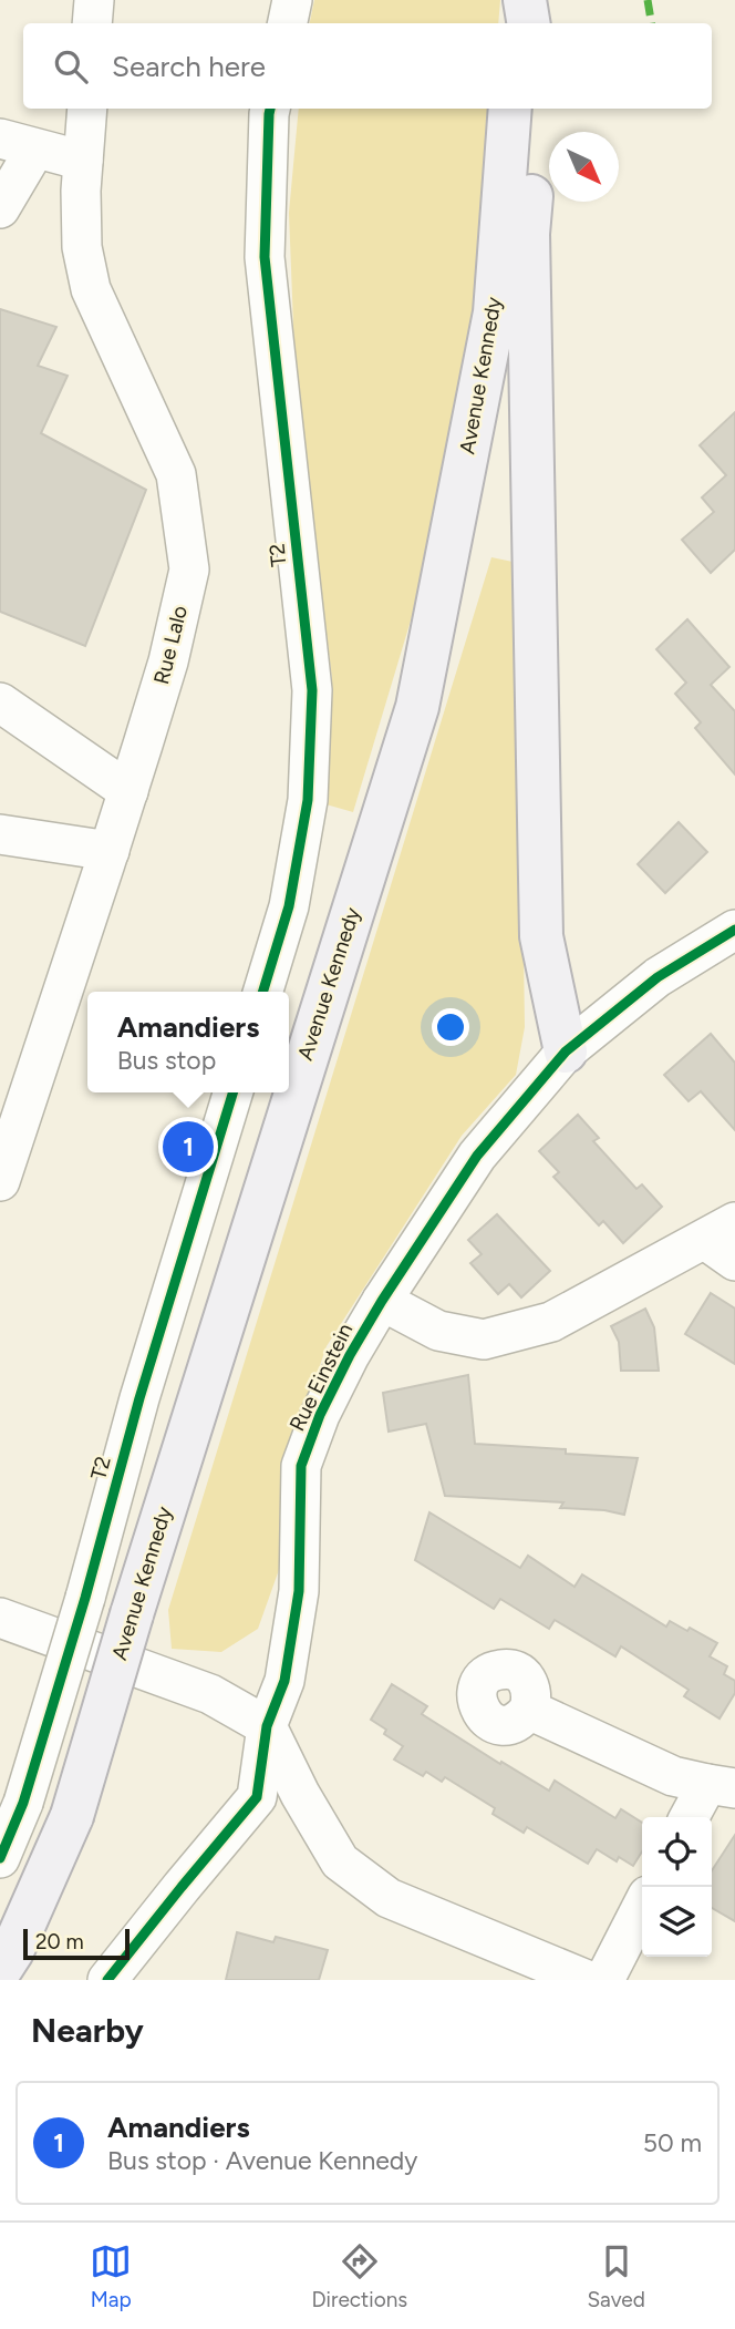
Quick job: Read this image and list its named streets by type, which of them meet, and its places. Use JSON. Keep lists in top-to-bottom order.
{
  "streets": {
    "main road": ["Avenue Kennedy"],
    "street": ["T2", "Rue Lalo", "Rue Einstein"]
  },
  "scale_bar": "20 m",
  "north": "bottom right",
  "page": {
    "search": "Search here",
    "popup": ["Amandiers", "Bus stop"],
    "pins": "1",
    "scale": "20 m",
    "heading": "Nearby",
    "list": [
      {
        "mark": "1",
        "name": "Amandiers",
        "note": "Bus stop · Avenue Kennedy",
        "value": "50 m"
      }
    ],
    "nav": ["Map", "Directions", "Saved"]
  }
}
